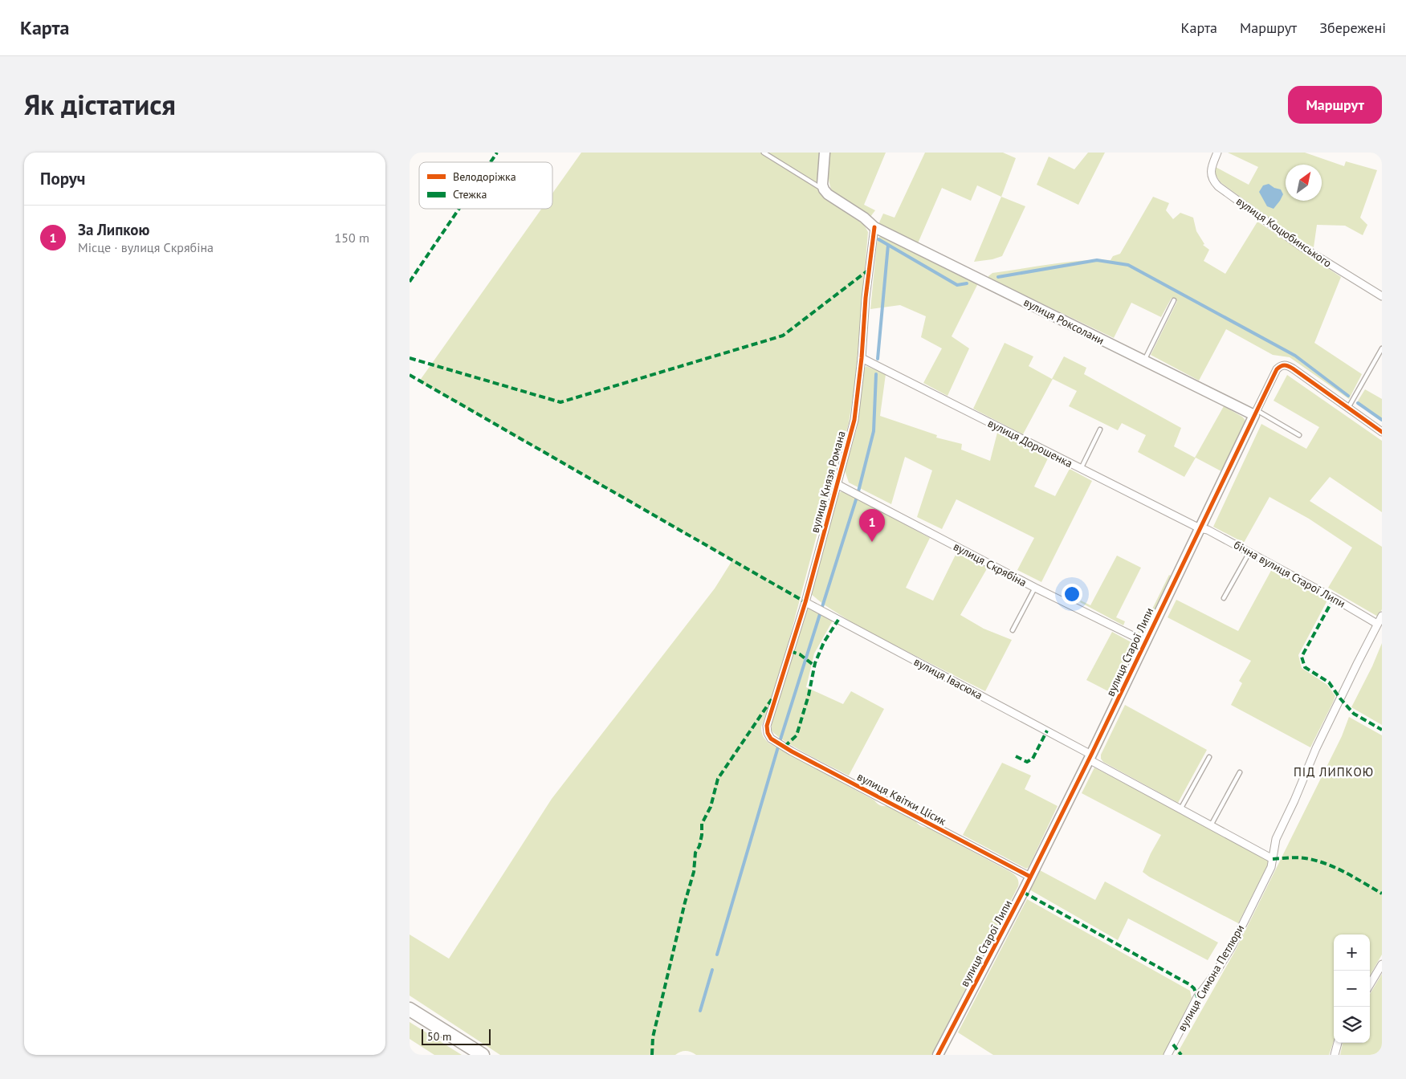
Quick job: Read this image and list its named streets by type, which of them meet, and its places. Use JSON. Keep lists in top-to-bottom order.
{
  "streets": {
    "street": [
      "вулиця Коцюбинського",
      "вулиця Роксолани",
      "вулиця Дорошенка",
      "вулиця Князя Романа",
      "вулиця Скрябіна",
      "бічна вулиця Старої Липи",
      "вулиця Старої Липи",
      "вулиця Івасюка",
      "вулиця Квітки Цісик",
      "вулиця Симона Петлюри"
    ]
  },
  "crossings": [
    ["вулиця Роксолани", "вулиця Князя Романа"],
    ["вулиця Роксолани", "вулиця Старої Липи"],
    ["вулиця Дорошенка", "вулиця Князя Романа"],
    ["вулиця Дорошенка", "бічна вулиця Старої Липи"],
    ["вулиця Дорошенка", "вулиця Старої Липи"],
    ["вулиця Князя Романа", "вулиця Скрябіна"],
    ["вулиця Князя Романа", "вулиця Івасюка"],
    ["вулиця Князя Романа", "вулиця Квітки Цісик"],
    ["вулиця Скрябіна", "вулиця Старої Липи"],
    ["бічна вулиця Старої Липи", "вулиця Старої Липи"],
    ["бічна вулиця Старої Липи", "вулиця Симона Петлюри"],
    ["вулиця Старої Липи", "вулиця Івасюка"],
    ["вулиця Старої Липи", "вулиця Квітки Цісик"],
    ["вулиця Івасюка", "вулиця Симона Петлюри"]
  ],
  "districts": ["ПІД ЛИПКОЮ"],
  "legend": ["Велодоріжка", "Стежка"],
  "scale_bar": "50 m",
  "north": "top right",
  "page": {
    "header": "Карта",
    "nav": ["Карта", "Маршрут", "Збережені"],
    "title": "Як дістатися",
    "buttons": "Маршрут",
    "heading": "Поруч",
    "list": [
      {
        "mark": "1",
        "name": "За Липкою",
        "note": "Місце · вулиця Скрябіна",
        "value": "150 m"
      }
    ],
    "pins": "1",
    "map_buttons": ["+", "−"],
    "scale": "50 m"
  }
}
